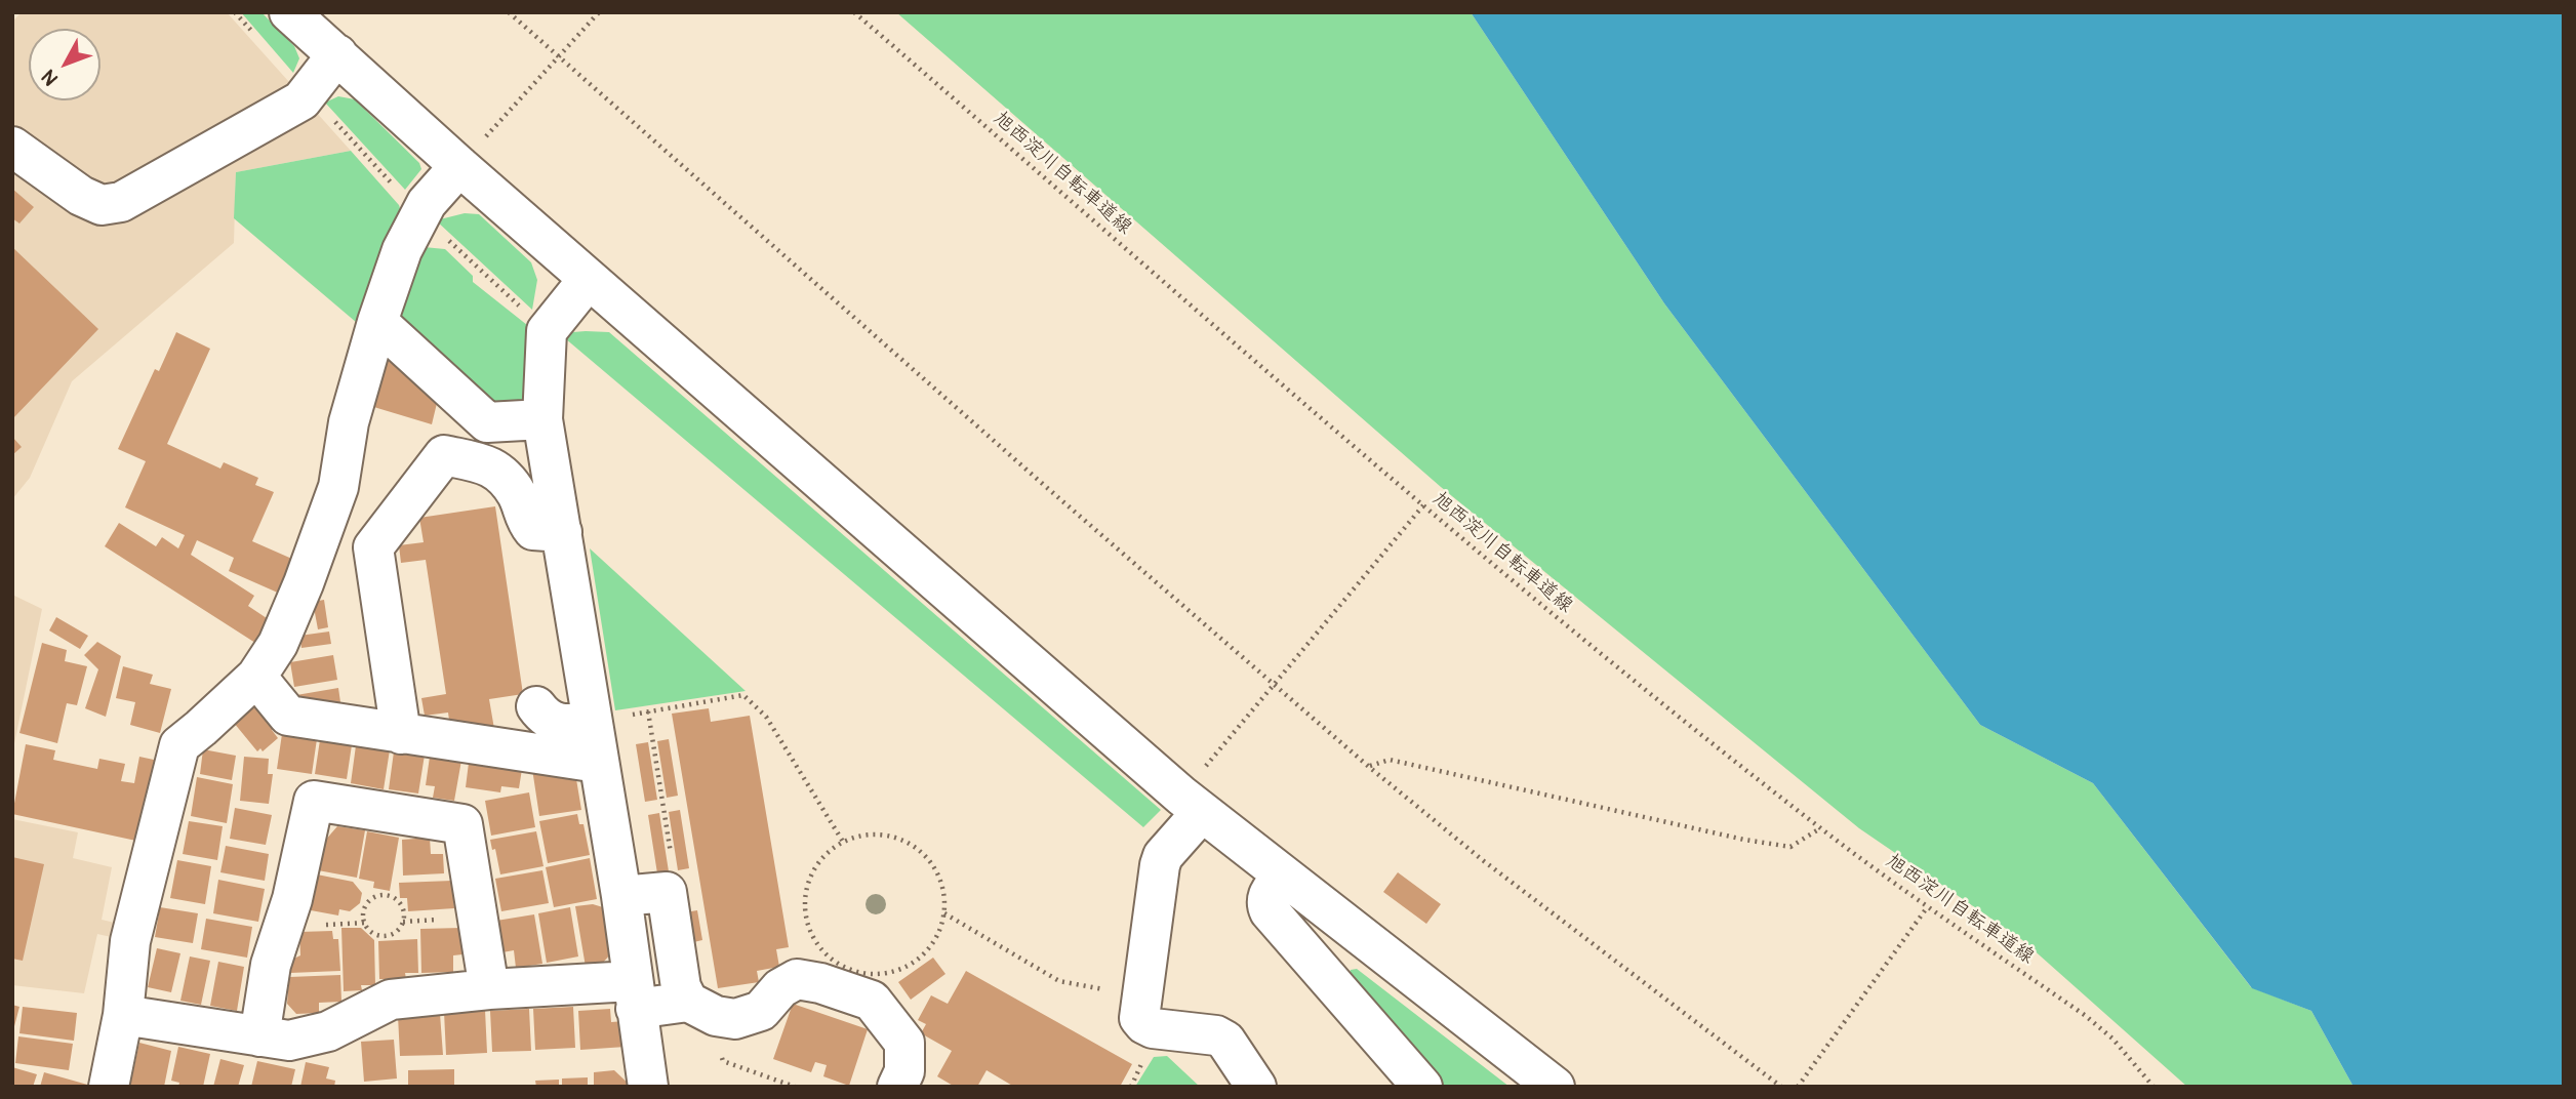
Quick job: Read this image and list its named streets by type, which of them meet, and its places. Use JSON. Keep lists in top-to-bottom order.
{
  "streets": {
    "path": ["旭西淀川自転車道線"]
  },
  "north": "bottom left"
}
